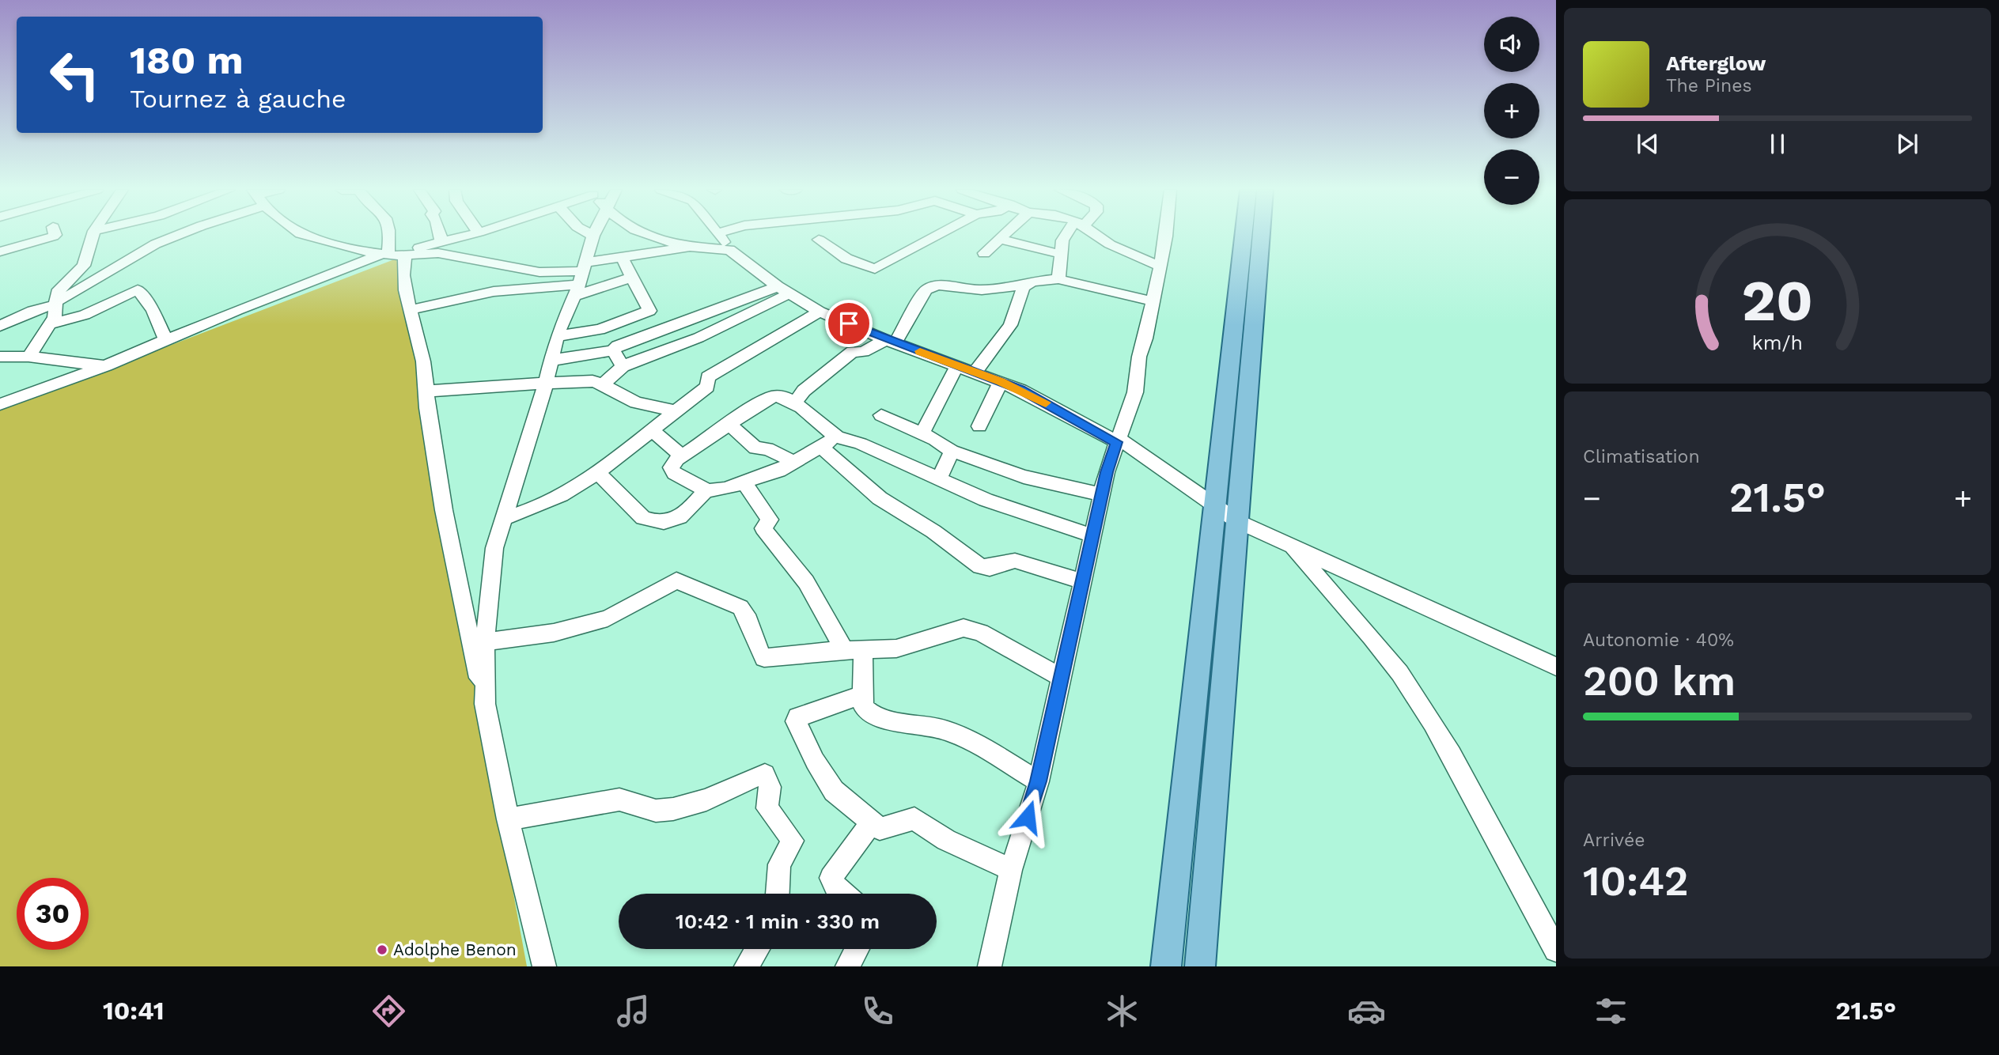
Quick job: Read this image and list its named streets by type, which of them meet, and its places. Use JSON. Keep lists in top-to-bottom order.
{
  "places": ["Adolphe Benon"],
  "page": {
    "map_buttons": ["+", "−"],
    "turn": ["180 m", "Tournez à gauche"],
    "song": ["Afterglow", "The Pines"],
    "tile": [
      "Climatisation",
      ["Autonomie · 40%", "200 km"],
      ["Arrivée", "10:42"]
    ],
    "heat": ["−", "21.5°", "+"],
    "limit": "30",
    "trip": "10:42 · 1 min · 330 m",
    "tabs": ["10:41", "21.5°"],
    "gauge": ["20", "km/h"]
  }
}
